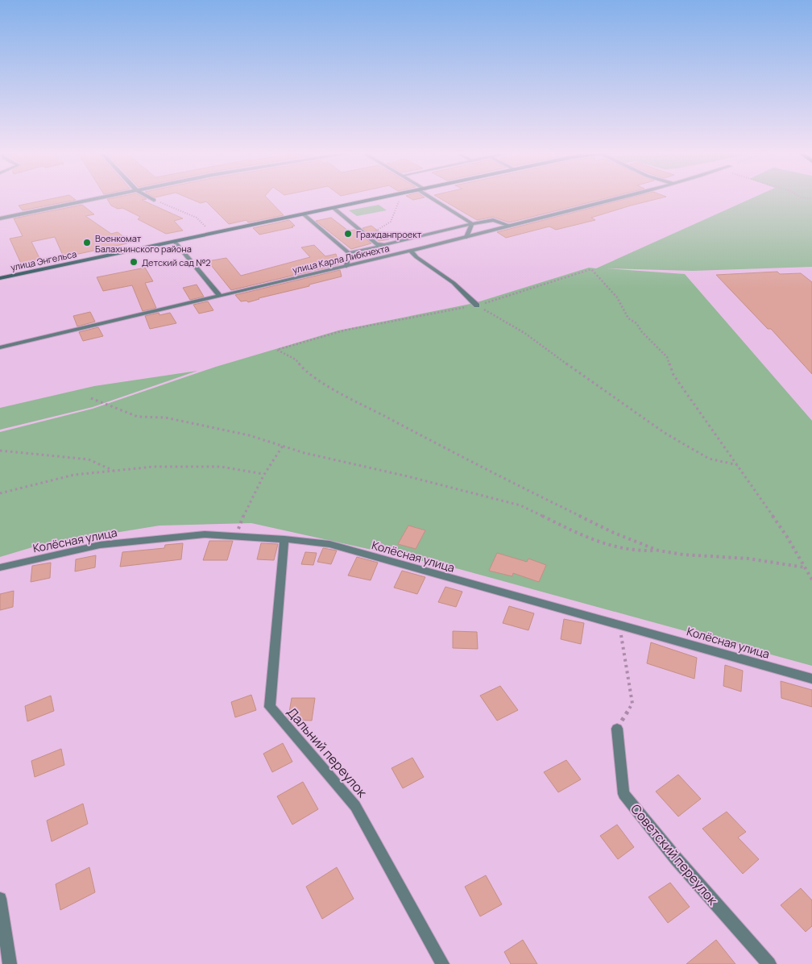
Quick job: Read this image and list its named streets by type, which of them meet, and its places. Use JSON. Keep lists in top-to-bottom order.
{
  "streets": {
    "main road": ["улица Энгельса"],
    "street": [
      "улица Карла Либкнехта",
      "Колёсная улица",
      "Дальний переулок",
      "Советский переулок"
    ]
  },
  "crossings": [
    ["Колёсная улица", "Дальний переулок"]
  ],
  "places": ["Гражданпроект", "Военкомат Балахнинского района", "Детский сад №2"]
}
